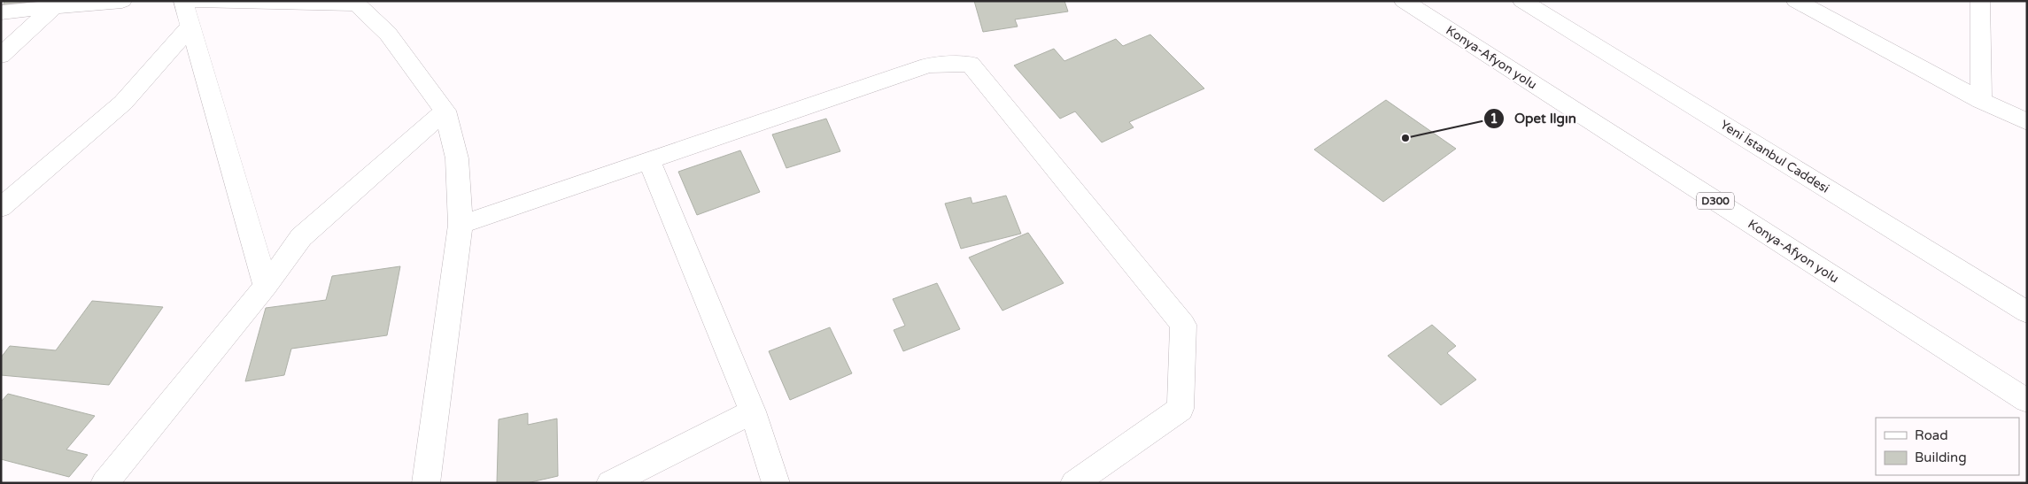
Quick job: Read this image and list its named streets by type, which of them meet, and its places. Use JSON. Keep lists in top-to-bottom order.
{
  "streets": {
    "main road": ["Konya-Afyon yolu", "Yeni İstanbul Caddesi", "D300"]
  },
  "places": ["Opet Ilgın"],
  "legend": ["Road", "Building"]
}
